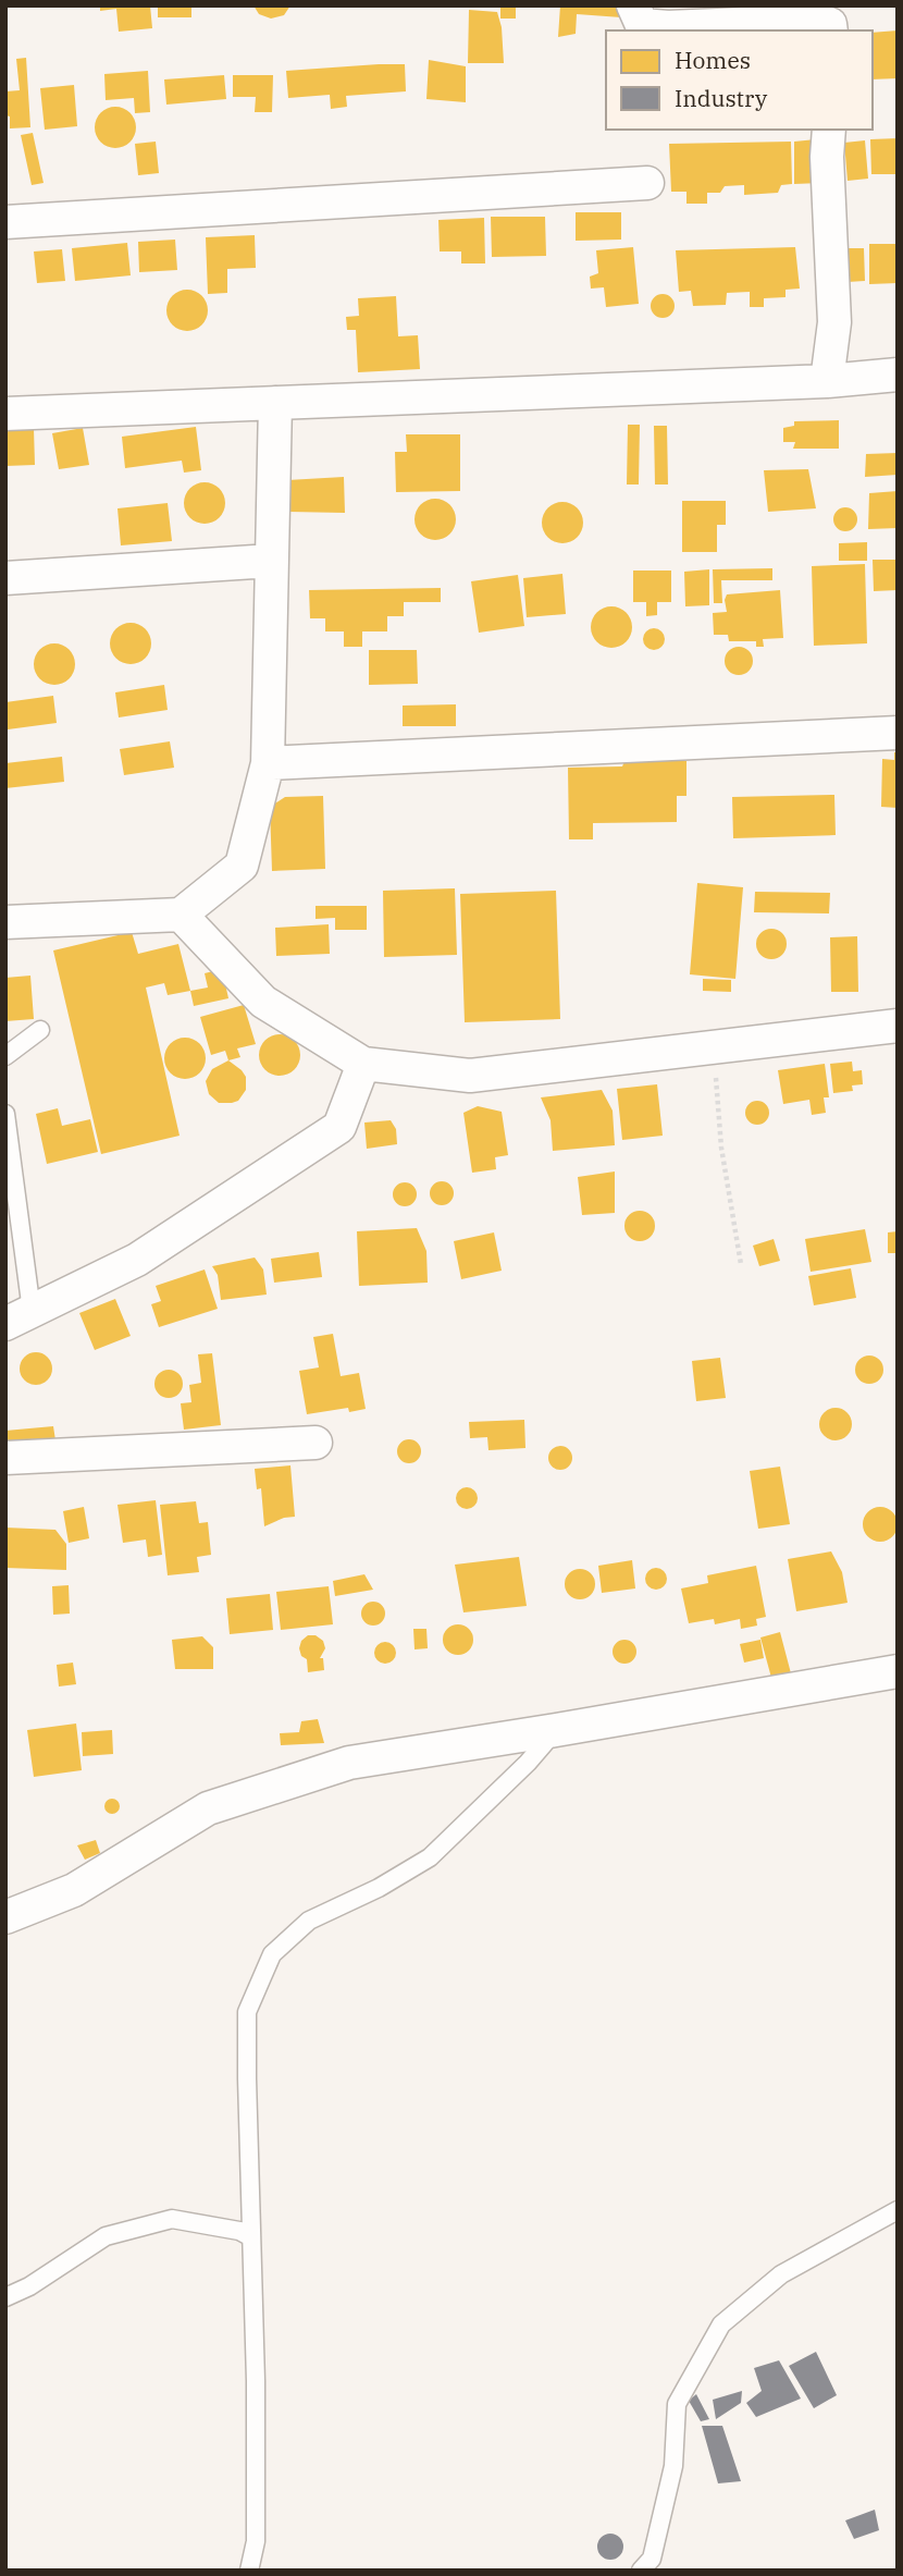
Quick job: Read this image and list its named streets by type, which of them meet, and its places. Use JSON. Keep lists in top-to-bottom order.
{
  "legend": ["Homes", "Industry"]
}
